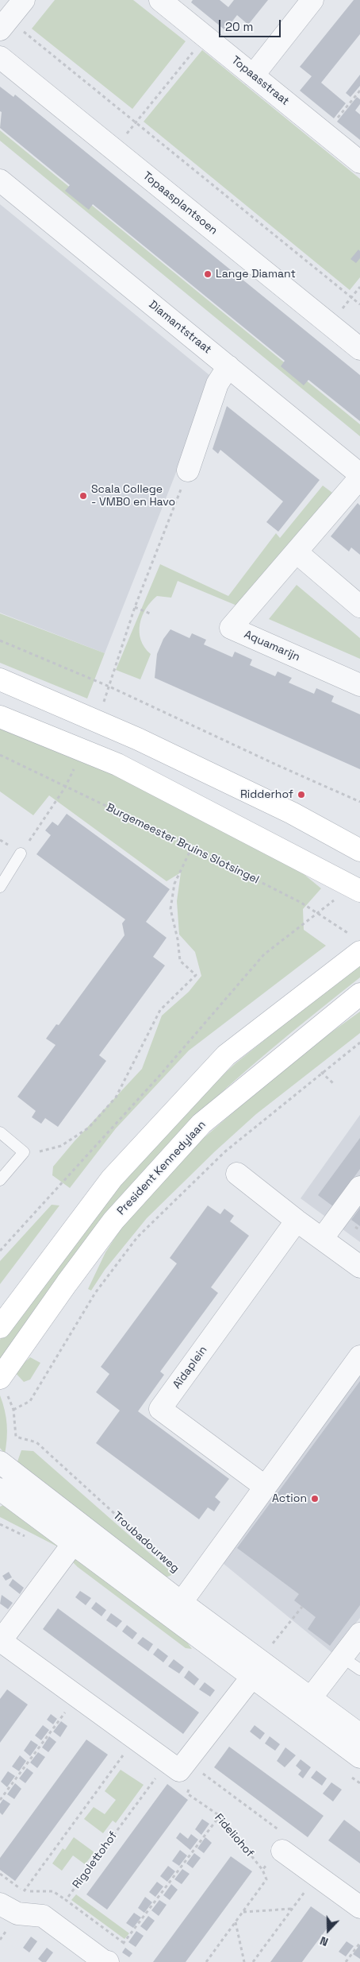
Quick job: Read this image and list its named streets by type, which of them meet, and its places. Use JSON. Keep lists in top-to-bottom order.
{
  "streets": {
    "street": [
      "Topaasstraat",
      "Topaasplantsoen",
      "Diamantstraat",
      "Aquamarijn",
      "President Kennedylaan",
      "Aïdaplein",
      "Troubadourweg"
    ],
    "path": ["Burgemeester Bruins Slotsingel", "Fideliohof", "Rigolettohof"]
  },
  "crossings": [
    ["Diamantstraat", "Aquamarijn"],
    ["President Kennedylaan", "Troubadourweg"],
    ["Fideliohof", "Rigolettohof"]
  ],
  "places": [
    "Lange Diamant",
    "Scala College - VMBO en Havo",
    "Ridderhof",
    "Action"
  ],
  "scale_bar": "20 m",
  "north": "bottom"
}
